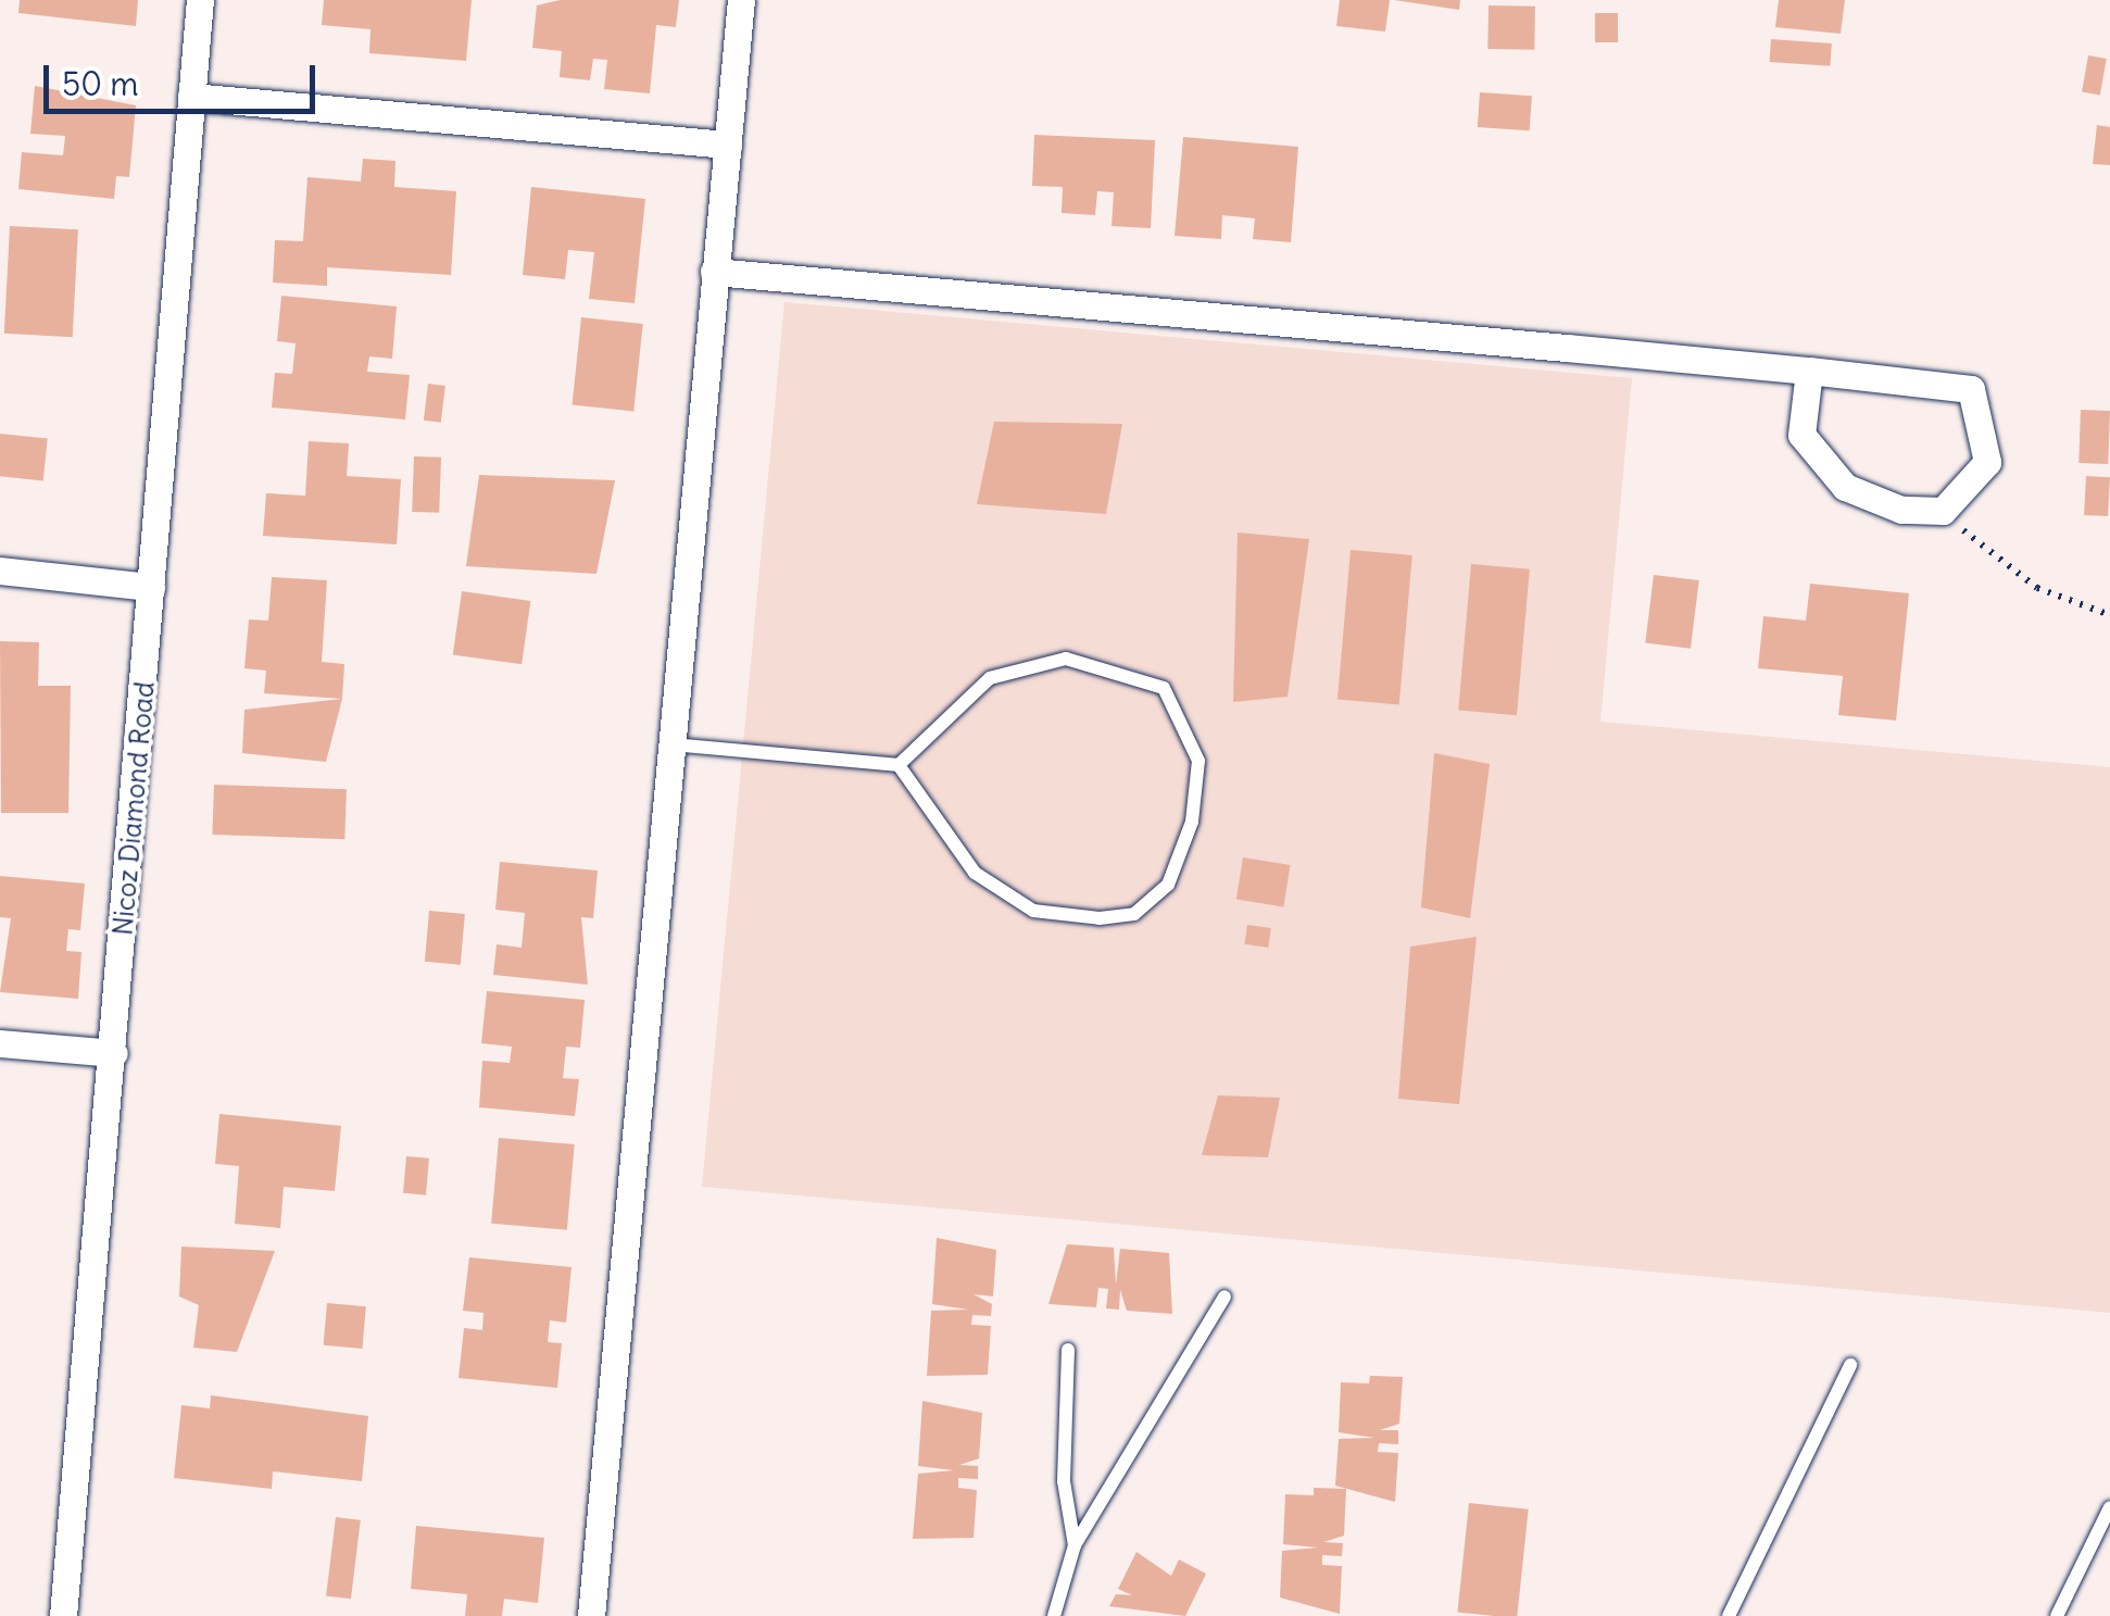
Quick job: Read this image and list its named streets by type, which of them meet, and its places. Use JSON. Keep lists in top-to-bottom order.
{
  "streets": {
    "street": ["Nicoz Diamond Road"]
  },
  "scale_bar": "50 m"
}
